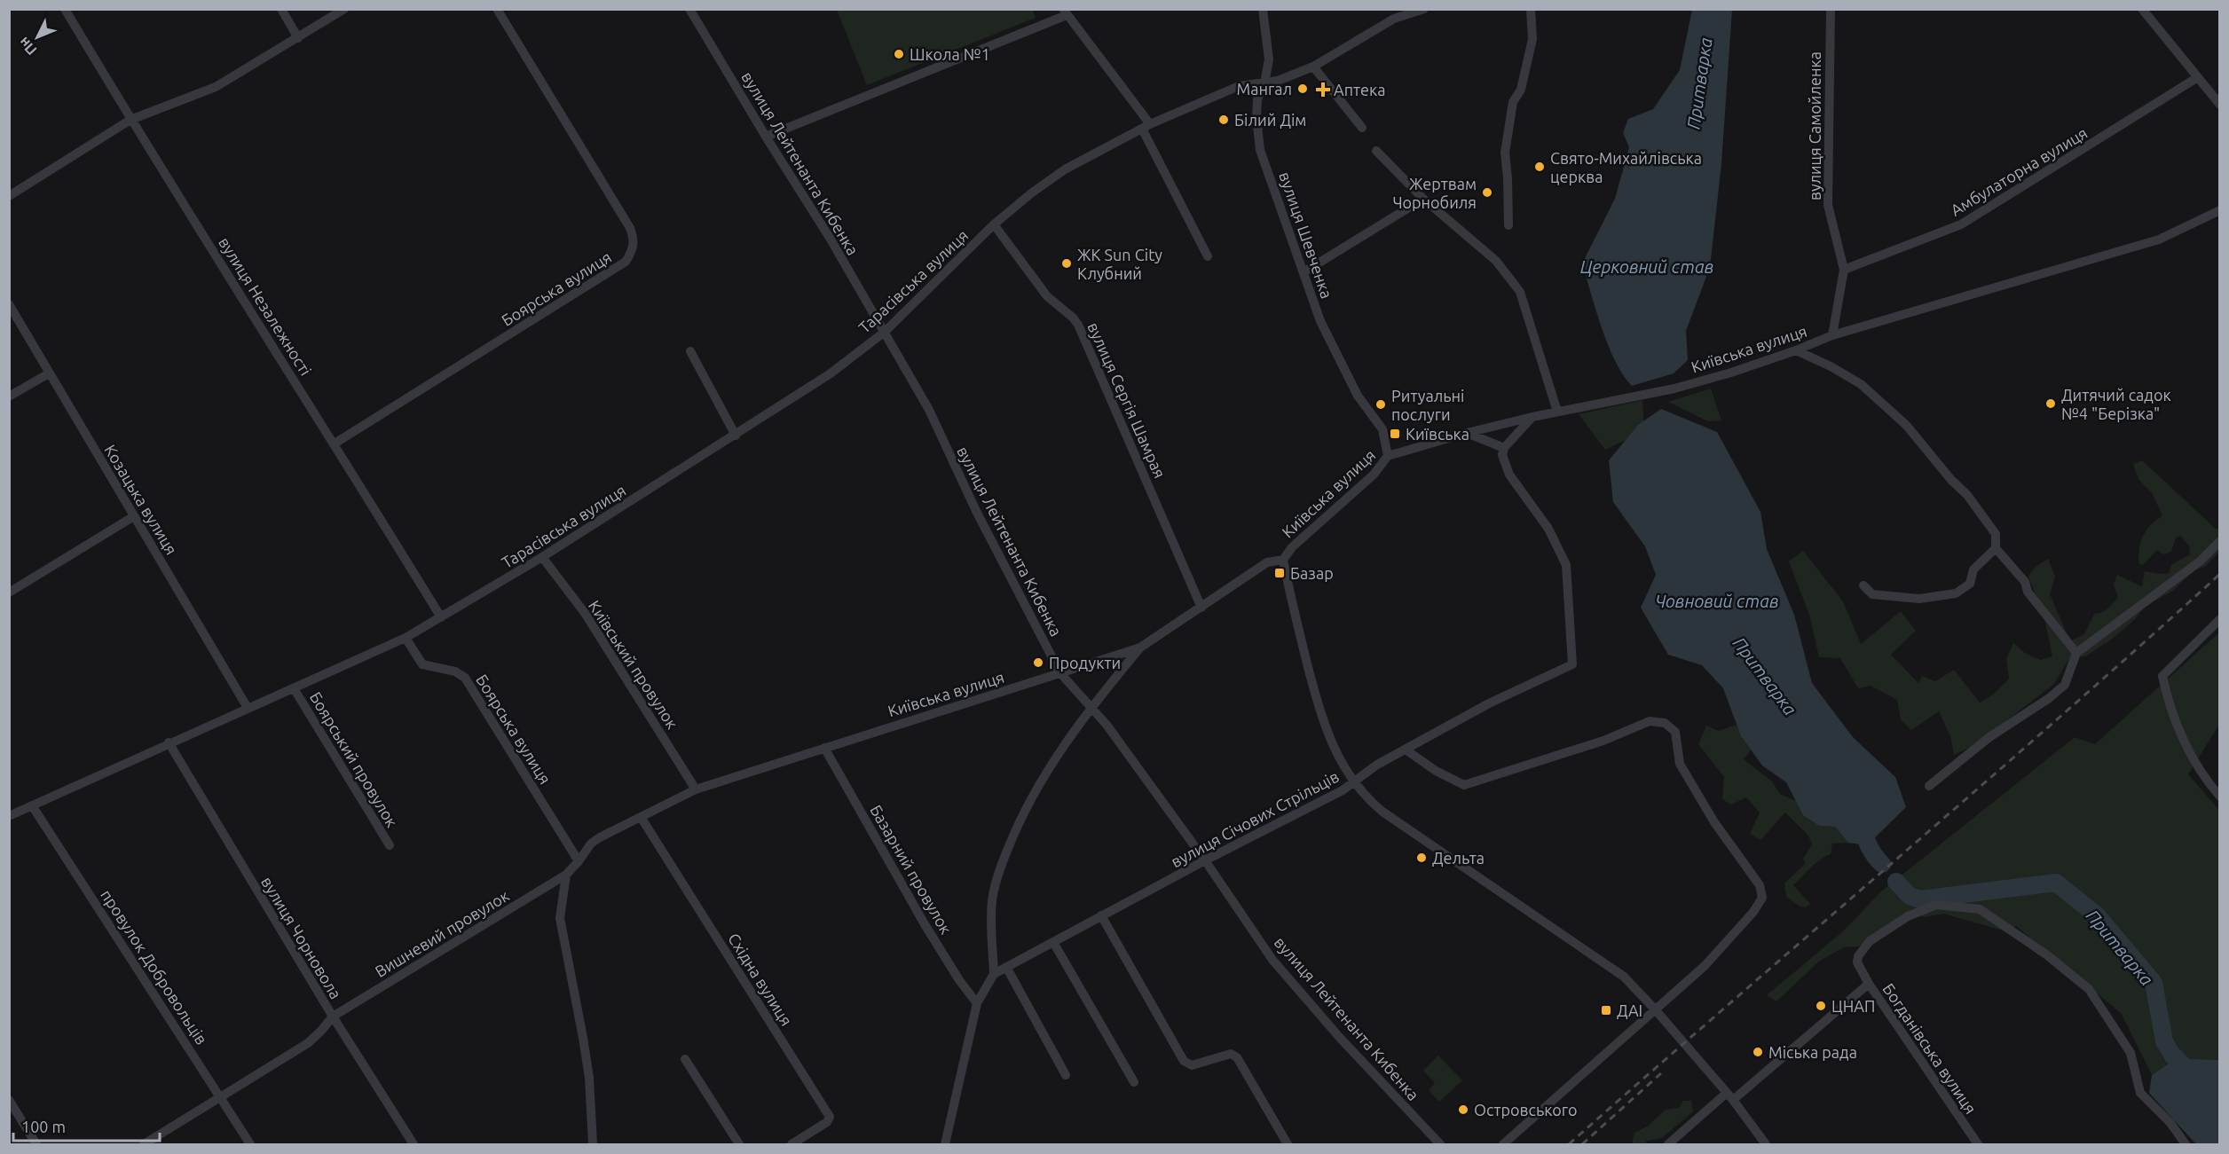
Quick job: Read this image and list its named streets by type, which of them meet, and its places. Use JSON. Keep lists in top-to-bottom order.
{
  "streets": {
    "street": [
      "вулиця Самойленка",
      "вулиця Лейтенанта Кибенка",
      "Амбулаторна вулиця",
      "вулиця Шевченка",
      "Тарасівська вулиця",
      "Боярська вулиця",
      "вулиця Незалежності",
      "Київська вулиця",
      "вулиця Сергія Шамрая",
      "Козацька вулиця",
      "Київський провулок",
      "Боярський провулок",
      "вулиця Січових Стрільців",
      "Базарний провулок",
      "Вишневий провулок",
      "вулиця Чорновола",
      "провулок Добровольців",
      "Східна вулиця",
      "Богданівська вулиця"
    ]
  },
  "crossings": [
    ["вулиця Самойленка", "Амбулаторна вулиця"],
    ["вулиця Самойленка", "Київська вулиця"],
    ["вулиця Лейтенанта Кибенка", "Тарасівська вулиця"],
    ["вулиця Лейтенанта Кибенка", "Київська вулиця"],
    ["вулиця Лейтенанта Кибенка", "вулиця Січових Стрільців"],
    ["вулиця Шевченка", "Тарасівська вулиця"],
    ["вулиця Шевченка", "Київська вулиця"],
    ["Тарасівська вулиця", "Боярська вулиця"],
    ["Тарасівська вулиця", "вулиця Незалежності"],
    ["Тарасівська вулиця", "вулиця Сергія Шамрая"],
    ["Тарасівська вулиця", "Козацька вулиця"],
    ["Тарасівська вулиця", "Київський провулок"],
    ["Тарасівська вулиця", "Боярський провулок"],
    ["Тарасівська вулиця", "вулиця Чорновола"],
    ["Тарасівська вулиця", "провулок Добровольців"],
    ["Боярська вулиця", "вулиця Незалежності"],
    ["Боярська вулиця", "Вишневий провулок"],
    ["Київська вулиця", "вулиця Сергія Шамрая"],
    ["Київська вулиця", "Київський провулок"],
    ["Київська вулиця", "Базарний провулок"],
    ["Київська вулиця", "Вишневий провулок"],
    ["Київська вулиця", "Східна вулиця"],
    ["Вишневий провулок", "вулиця Чорновола"],
    ["Вишневий провулок", "провулок Добровольців"],
    ["Вишневий провулок", "Східна вулиця"]
  ],
  "water": ["Притварка", "Церковний став", "Човновий став"],
  "places": {
    "other": [
      "Школа №1",
      "Мангал",
      "Білий Дім",
      "Свято-Михайлівська церква",
      "Жертвам Чорнобиля",
      "ЖК Sun City Клубний",
      "Дитячий садок №4 \"Берізка\"",
      "Ритуальні послуги",
      "Продукти",
      "Дельта",
      "ЦНАП",
      "Міська рада",
      "Островського"
    ],
    "health": ["Аптека"],
    "transit": ["Київська", "Базар", "ДАІ"]
  },
  "scale_bar": "100 m",
  "north": "bottom left"
}
